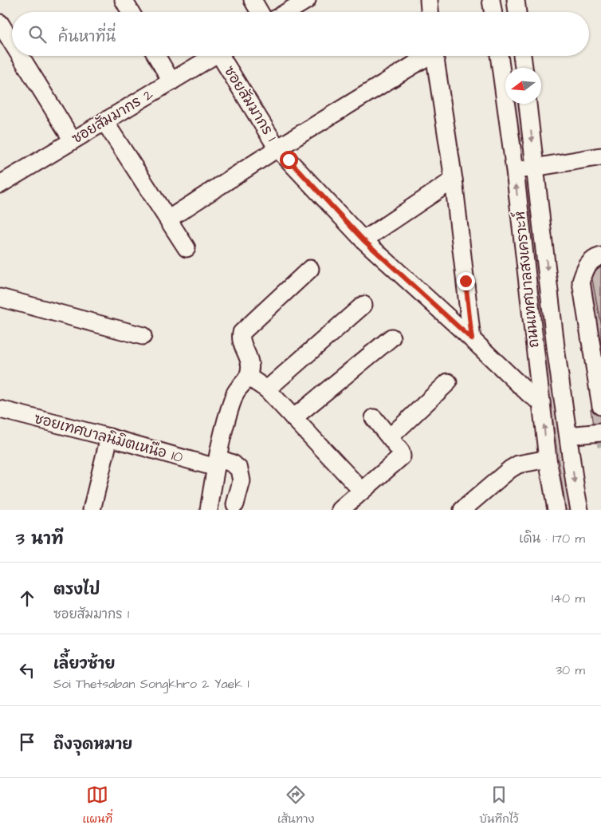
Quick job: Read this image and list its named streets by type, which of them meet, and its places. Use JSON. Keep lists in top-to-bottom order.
{
  "streets": {
    "street": [
      "ซอยสัมมากร 1",
      "ซอยสัมมากร 2",
      "ถนนเทศบาลสงเคราะห์",
      "ซอยเทศบาลนิมิตเหนือ 10"
    ]
  },
  "crossings": [
    ["ซอยสัมมากร 1", "ถนนเทศบาลสงเคราะห์"]
  ],
  "north": "left",
  "page": {
    "search": "ค้นหาที่นี่",
    "heading": ["3 นาที", "เดิน · 170 m"],
    "list": [
      ["ตรงไป", "ซอยสัมมากร 1", "140 m"],
      ["เลี้ยวซ้าย", "Soi Thetsaban Songkhro 2 Yaek 1", "30 m"],
      "ถึงจุดหมาย"
    ],
    "nav": ["แผนที่", "เส้นทาง", "บันทึกไว้"]
  }
}
